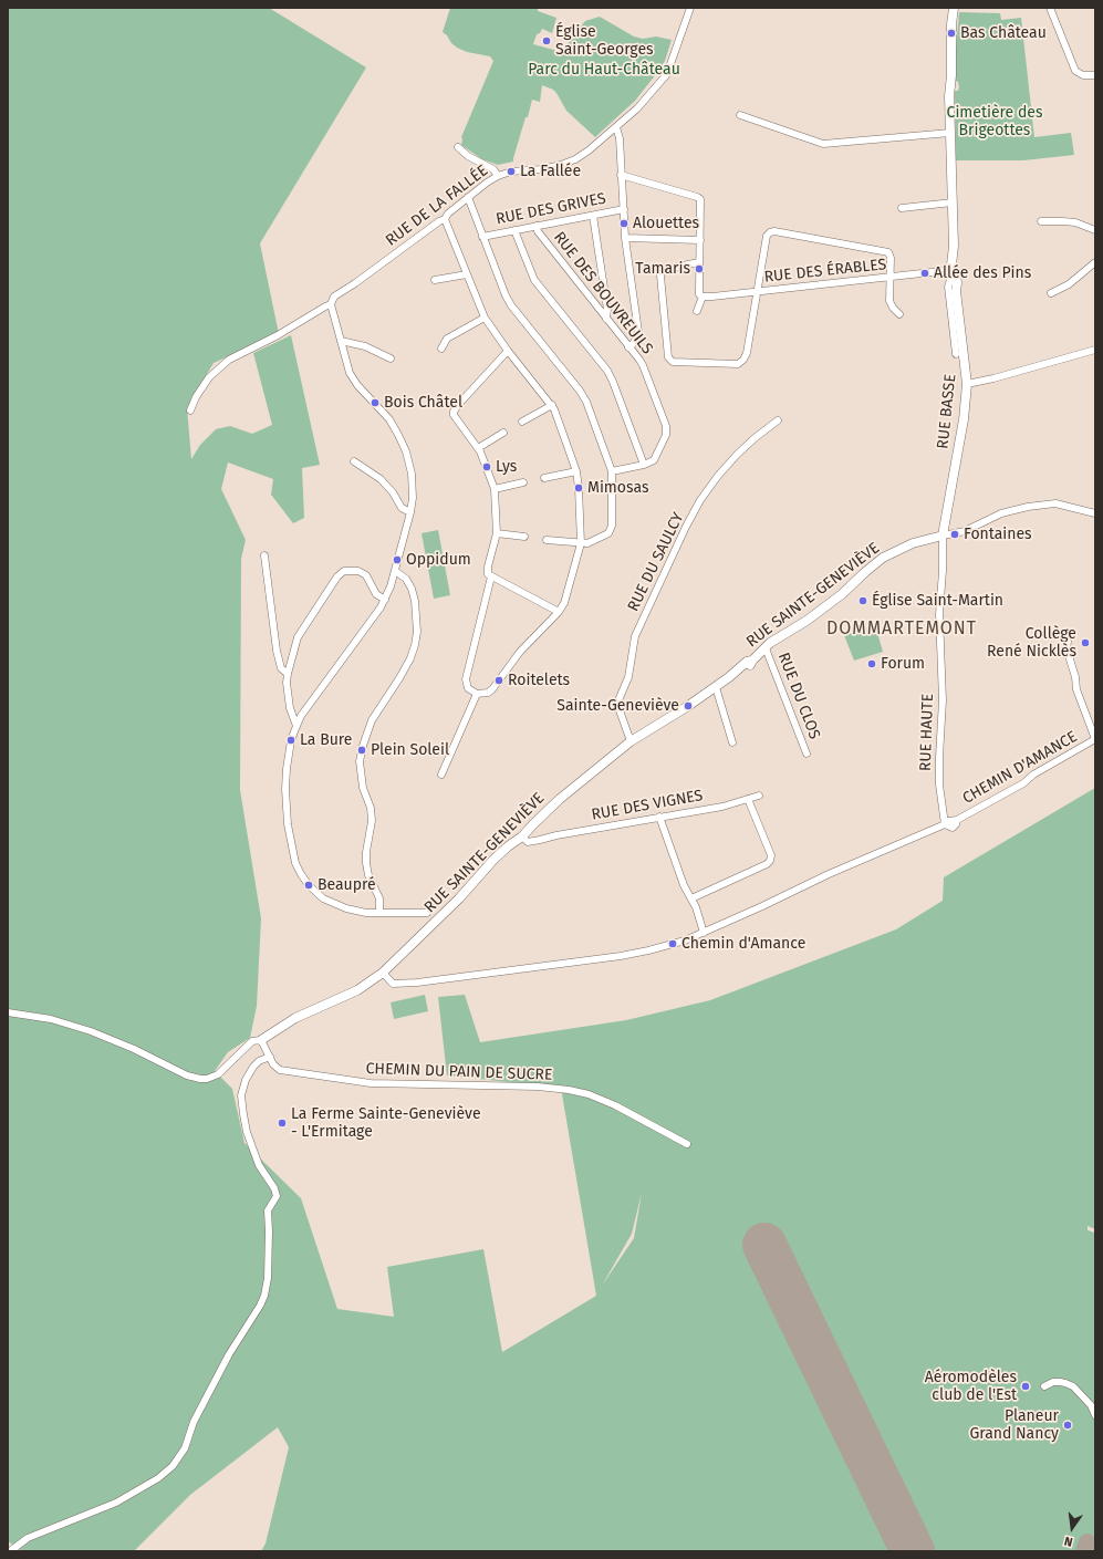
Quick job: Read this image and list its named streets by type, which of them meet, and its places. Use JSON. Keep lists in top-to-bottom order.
{
  "streets": {
    "street": [
      "RUE DE LA FALLÉE",
      "RUE DES GRIVES",
      "RUE DES ÉRABLES",
      "RUE DES BOUVREUILS",
      "RUE BASSE",
      "RUE DU SAULCY",
      "RUE SAINTE-GENEVIÈVE",
      "RUE DU CLOS",
      "RUE HAUTE",
      "CHEMIN D'AMANCE",
      "RUE DES VIGNES",
      "CHEMIN DU PAIN DE SUCRE"
    ]
  },
  "crossings": [
    ["RUE DES GRIVES", "RUE DES BOUVREUILS"],
    ["RUE DES ÉRABLES", "RUE BASSE"],
    ["RUE BASSE", "RUE SAINTE-GENEVIÈVE"],
    ["RUE BASSE", "RUE HAUTE"],
    ["RUE DU SAULCY", "RUE SAINTE-GENEVIÈVE"],
    ["RUE SAINTE-GENEVIÈVE", "RUE DU CLOS"],
    ["RUE SAINTE-GENEVIÈVE", "RUE HAUTE"],
    ["RUE SAINTE-GENEVIÈVE", "CHEMIN D'AMANCE"],
    ["RUE SAINTE-GENEVIÈVE", "RUE DES VIGNES"],
    ["RUE SAINTE-GENEVIÈVE", "CHEMIN DU PAIN DE SUCRE"],
    ["RUE HAUTE", "CHEMIN D'AMANCE"]
  ],
  "districts": ["DOMMARTEMONT"],
  "parks": ["Parc du Haut-Château", "Cimetière des Brigeottes"],
  "places": [
    "Bas Château",
    "Église Saint-Georges",
    "La Fallée",
    "Alouettes",
    "Tamaris",
    "Allée des Pins",
    "Bois Châtel",
    "Lys",
    "Mimosas",
    "Fontaines",
    "Oppidum",
    "Église Saint-Martin",
    "Collège René Nicklès",
    "Forum",
    "Roitelets",
    "Sainte-Geneviève",
    "La Bure",
    "Plein Soleil",
    "Beaupré",
    "Chemin d'Amance",
    "La Ferme Sainte-Geneviève - L'Ermitage",
    "Aéromodèles club de l'Est",
    "Planeur Grand Nancy"
  ],
  "north": "bottom"
}
